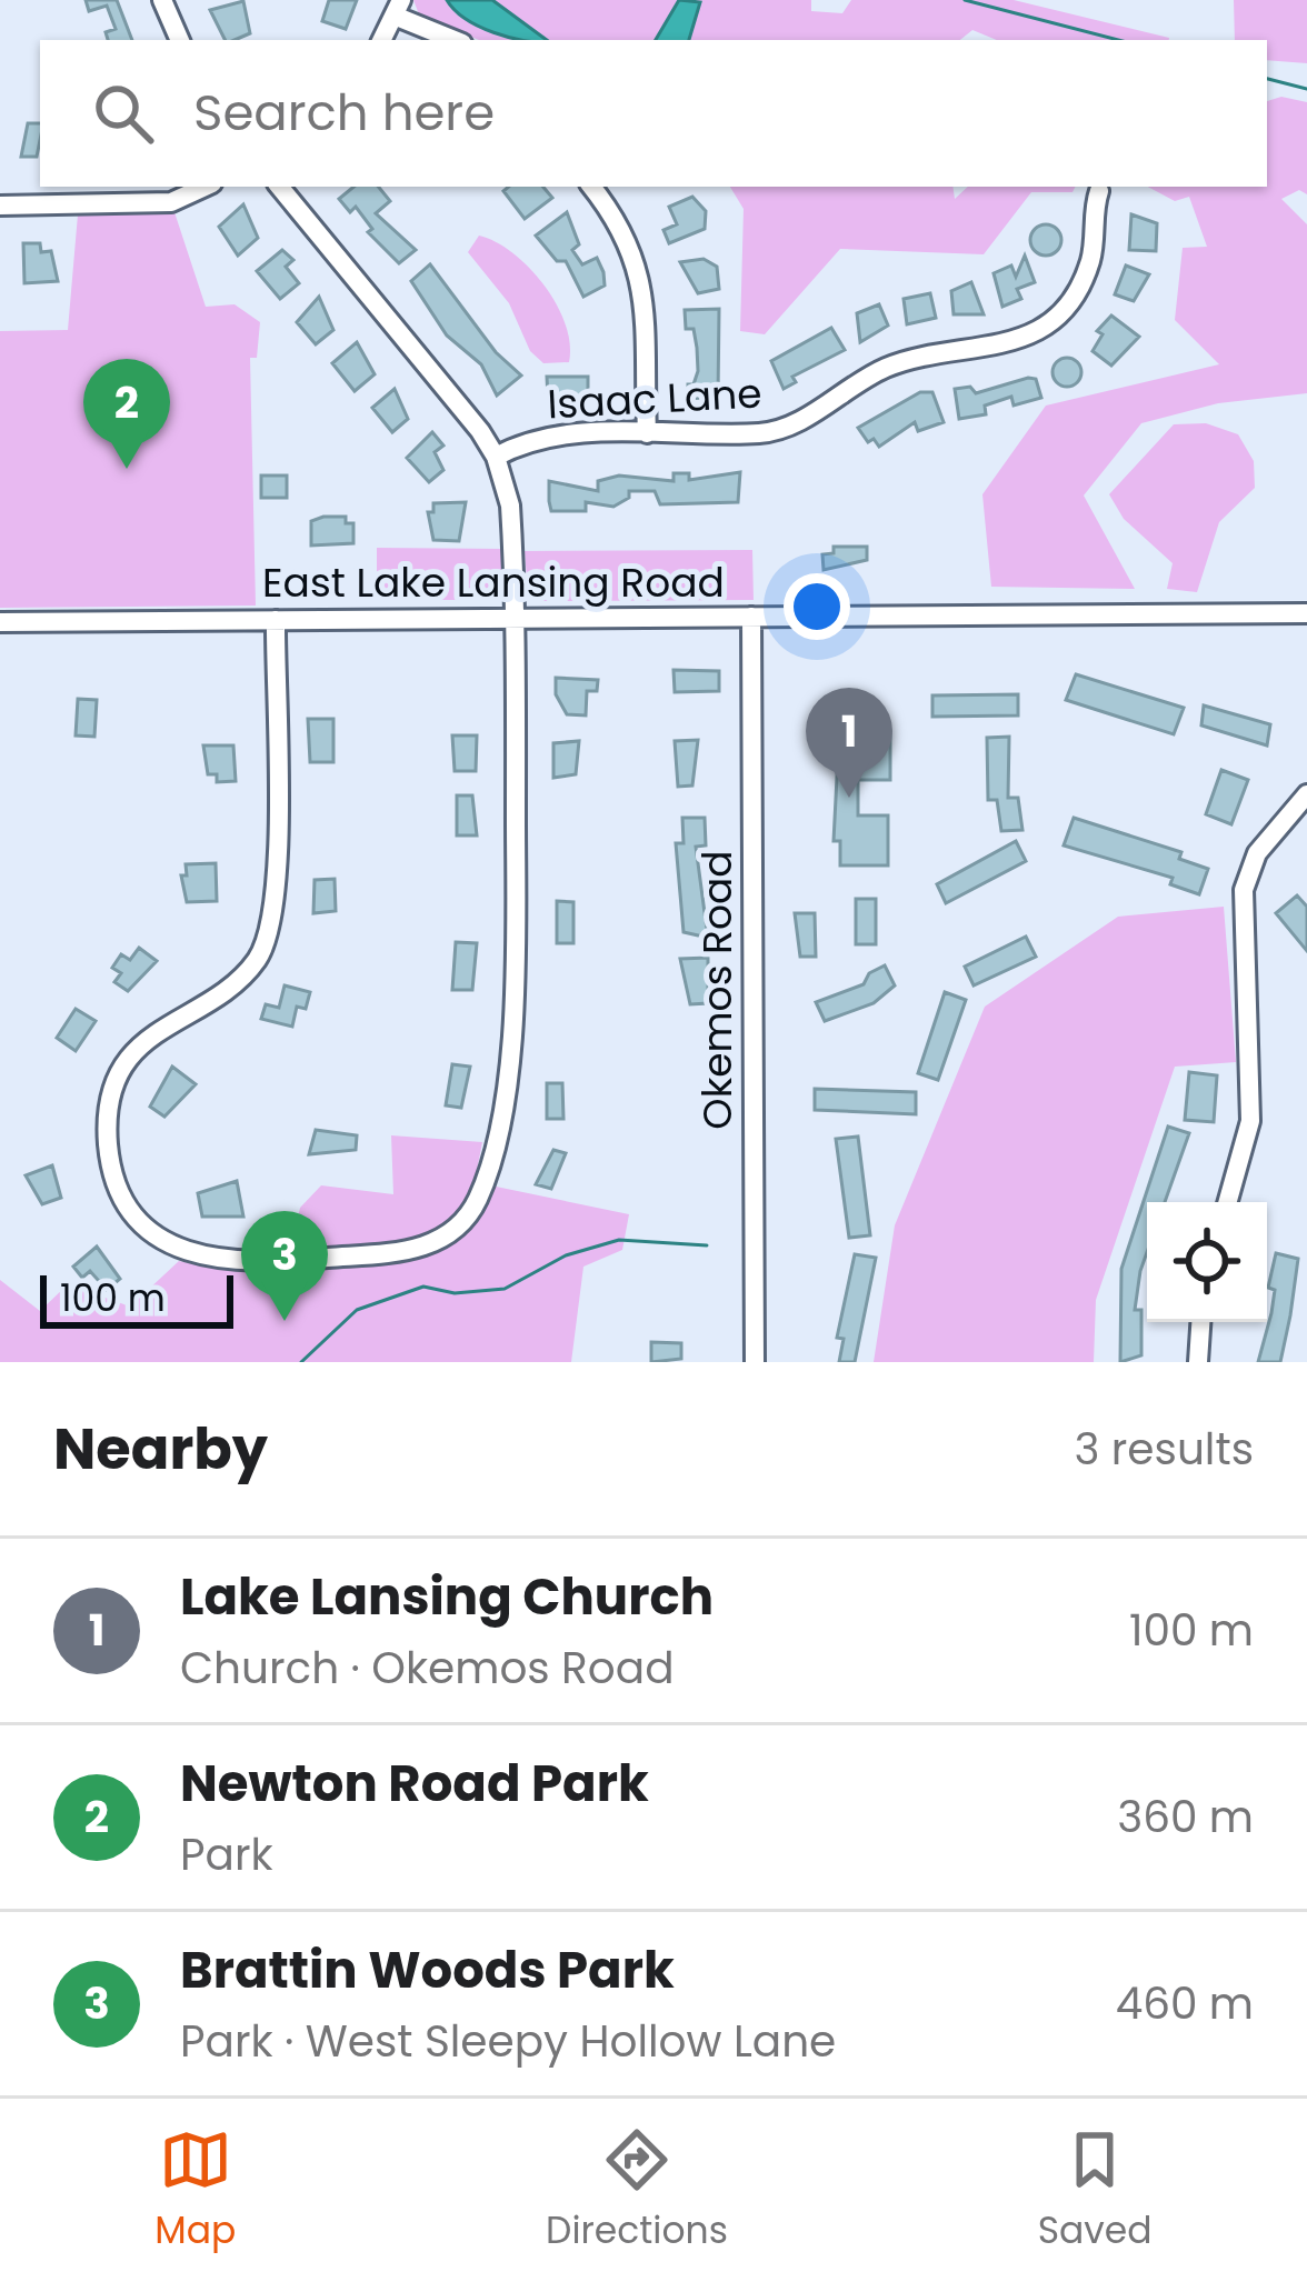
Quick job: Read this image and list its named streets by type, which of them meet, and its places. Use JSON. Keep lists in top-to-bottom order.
{
  "streets": {
    "street": ["Isaac Lane", "East Lake Lansing Road", "Okemos Road"]
  },
  "crossings": [
    ["East Lake Lansing Road", "Okemos Road"]
  ],
  "scale_bar": "100 m",
  "page": {
    "search": "Search here",
    "pins": ["2", "1", "3"],
    "scale": "100 m",
    "heading": ["Nearby", "3 results"],
    "list": [
      {
        "mark": "1",
        "name": "Lake Lansing Church",
        "note": "Church · Okemos Road",
        "value": "100 m"
      },
      {
        "mark": "2",
        "name": "Newton Road Park",
        "note": "Park",
        "value": "360 m"
      },
      {
        "mark": "3",
        "name": "Brattin Woods Park",
        "note": "Park · West Sleepy Hollow Lane",
        "value": "460 m"
      }
    ],
    "nav": ["Map", "Directions", "Saved"]
  }
}
